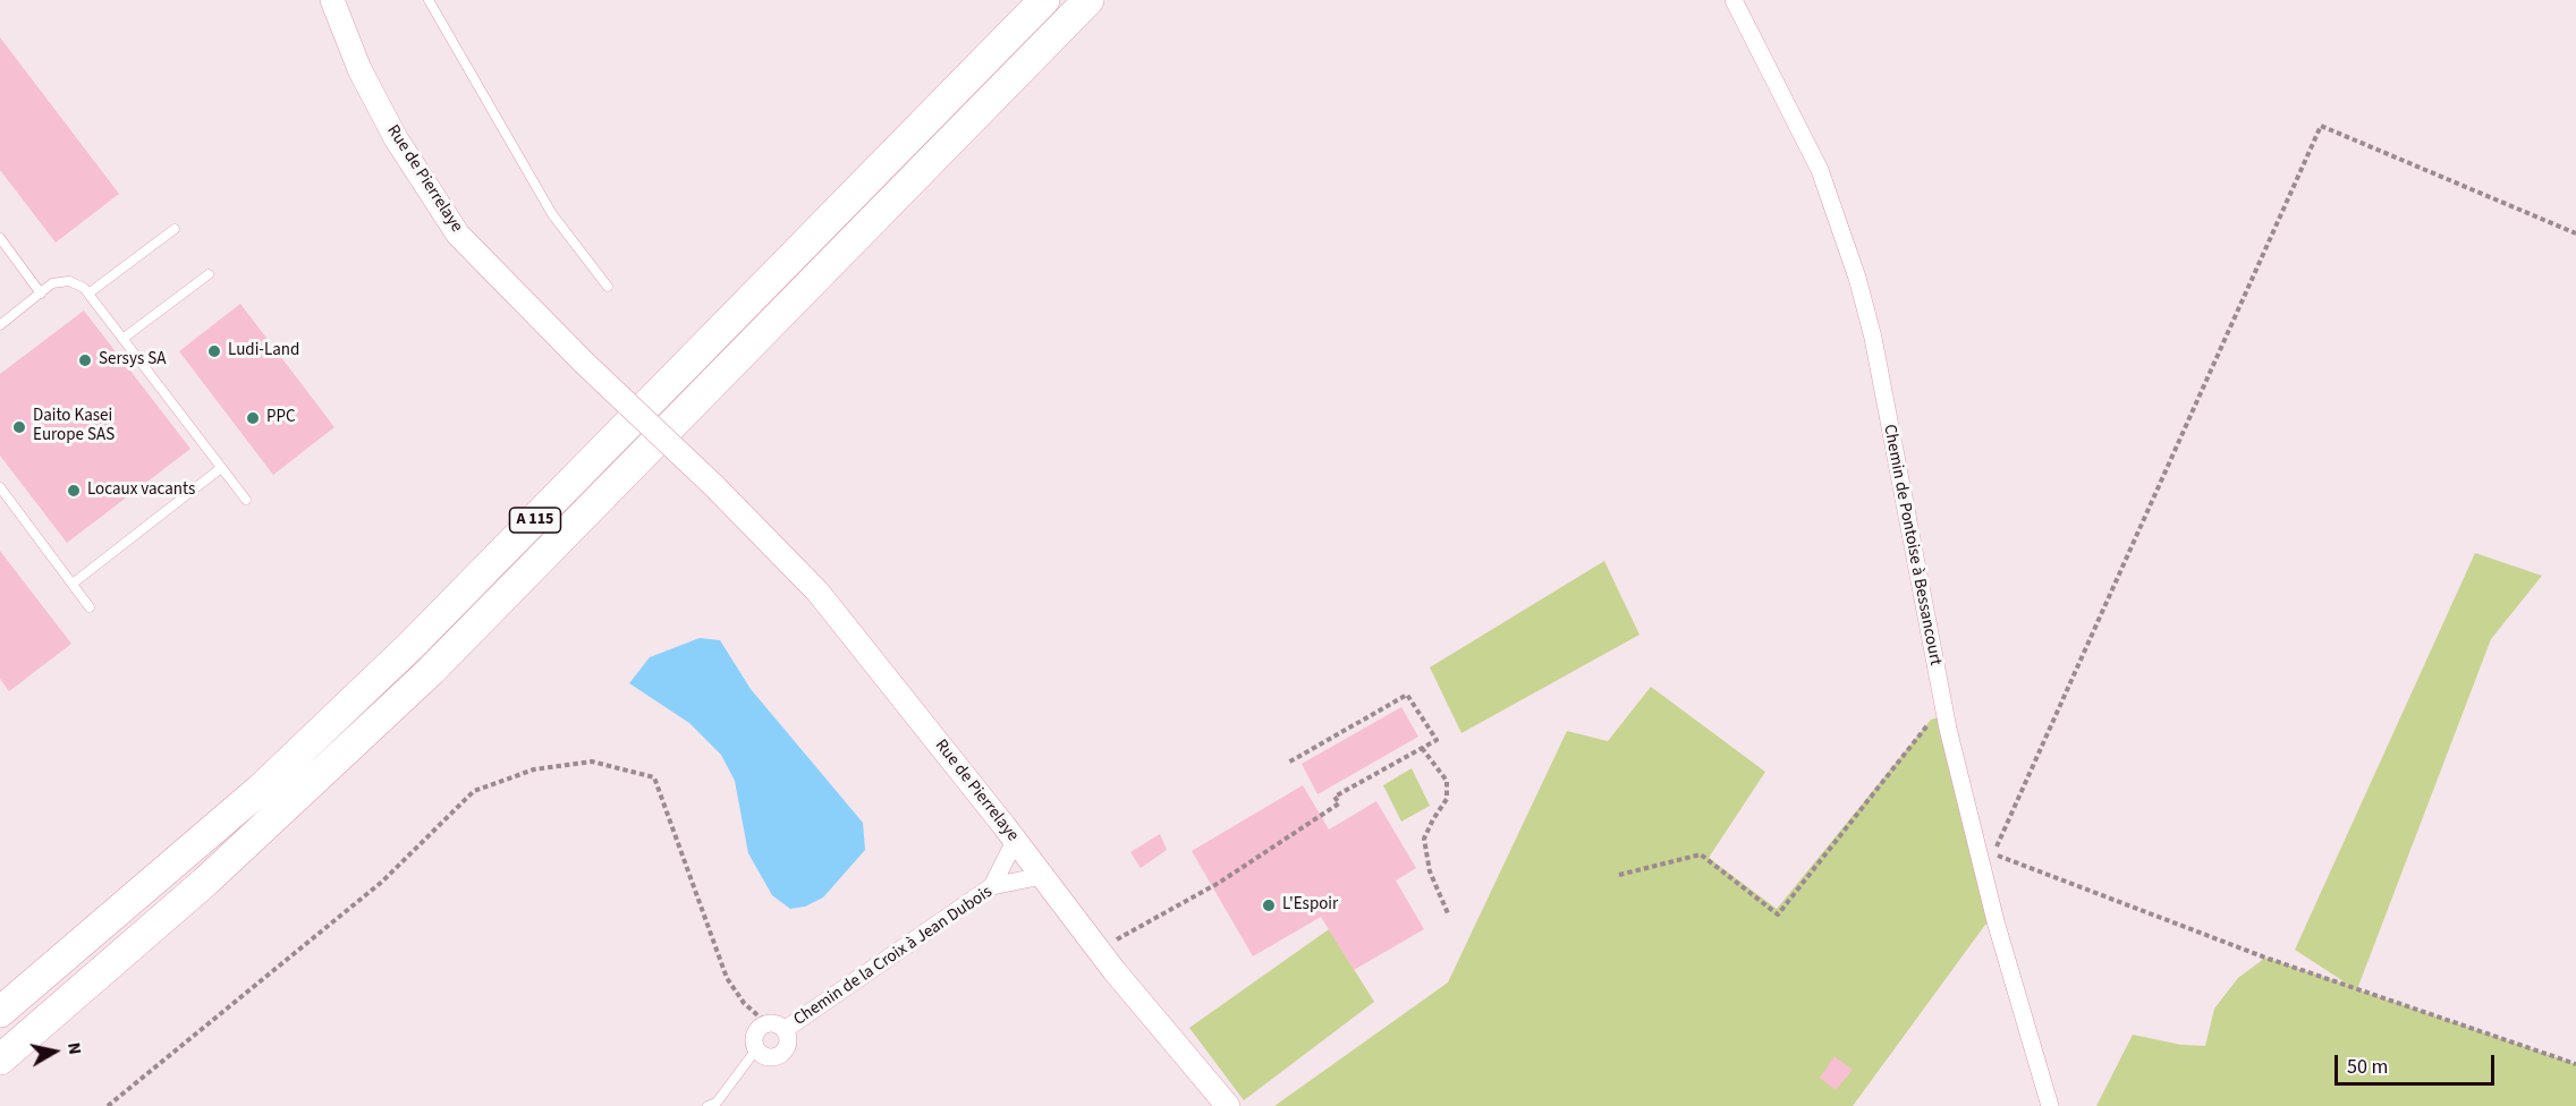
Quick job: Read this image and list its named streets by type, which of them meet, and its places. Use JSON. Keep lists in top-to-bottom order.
{
  "streets": {
    "highway": ["A 115"],
    "main road": ["Rue de Pierrelaye"],
    "street": ["Chemin de Pontoise à Bessancourt", "Chemin de la Croix à Jean Dubois"]
  },
  "crossings": [
    ["Rue de Pierrelaye", "Chemin de la Croix à Jean Dubois"]
  ],
  "places": [
    "Ludi-Land",
    "Sersys SA",
    "PPC",
    "Daito Kasei Europe SAS",
    "Locaux vacants",
    "L'Espoir"
  ],
  "scale_bar": "50 m",
  "north": "right"
}
